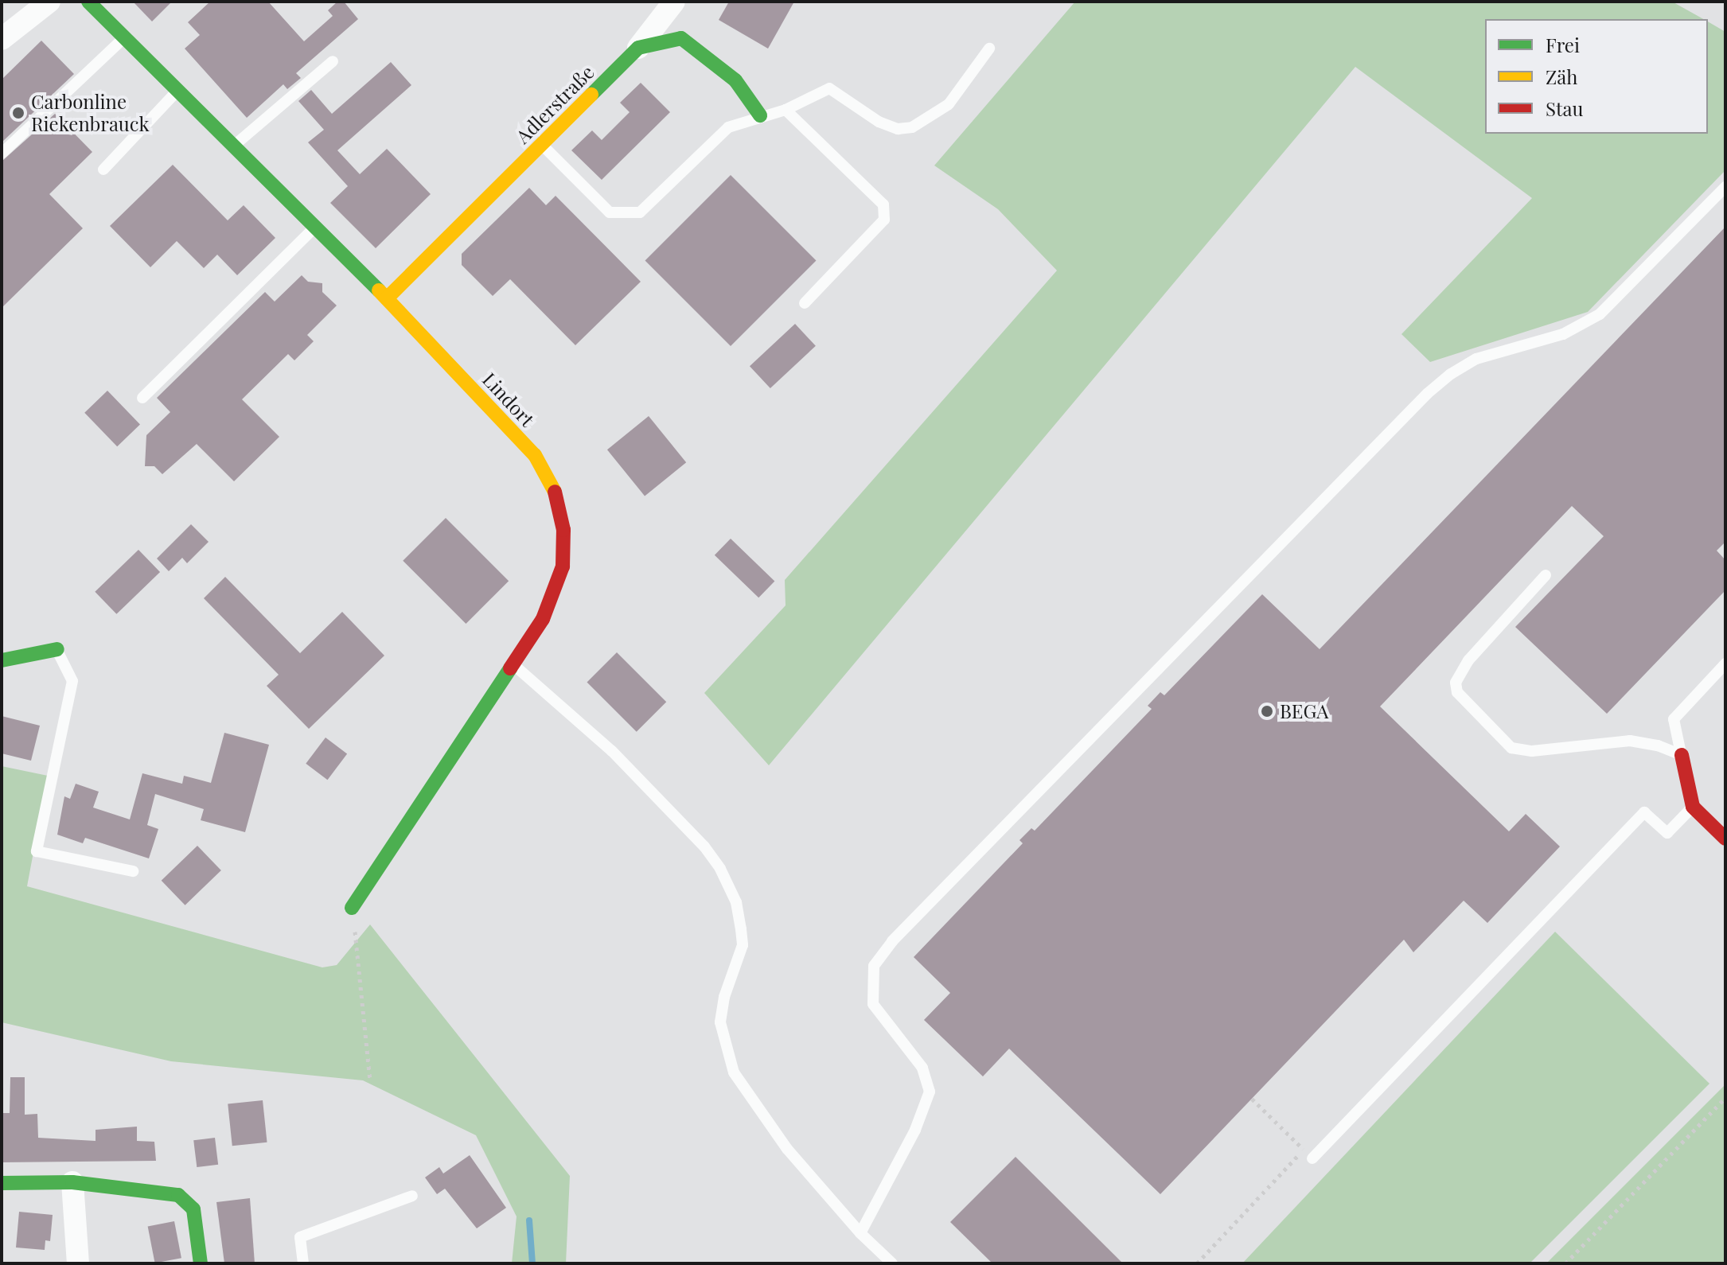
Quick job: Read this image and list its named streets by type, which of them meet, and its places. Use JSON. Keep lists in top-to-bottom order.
{
  "streets": {
    "street": ["Adlerstraße", "Lindort"]
  },
  "crossings": [
    ["Adlerstraße", "Lindort"]
  ],
  "places": ["Carbonline Riekenbrauck", "BEGA"],
  "legend": ["Frei", "Zäh", "Stau"]
}
